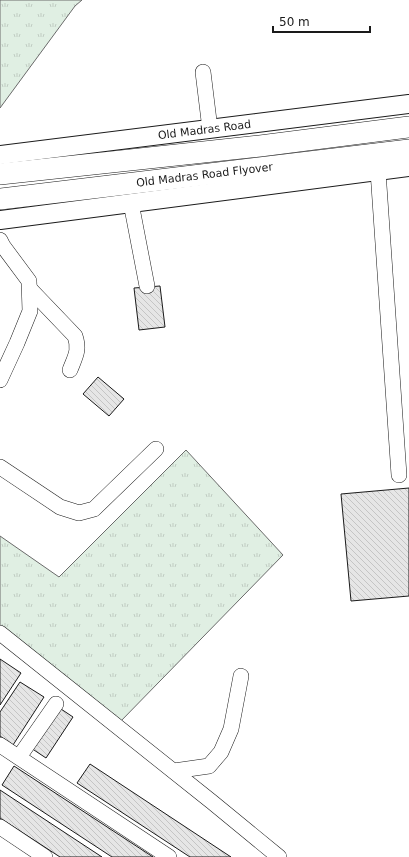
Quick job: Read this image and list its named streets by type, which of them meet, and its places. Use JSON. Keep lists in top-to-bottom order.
{
  "streets": {
    "highway": ["Old Madras Road Flyover"],
    "main road": ["Old Madras Road"]
  },
  "scale_bar": "50 m"
}
